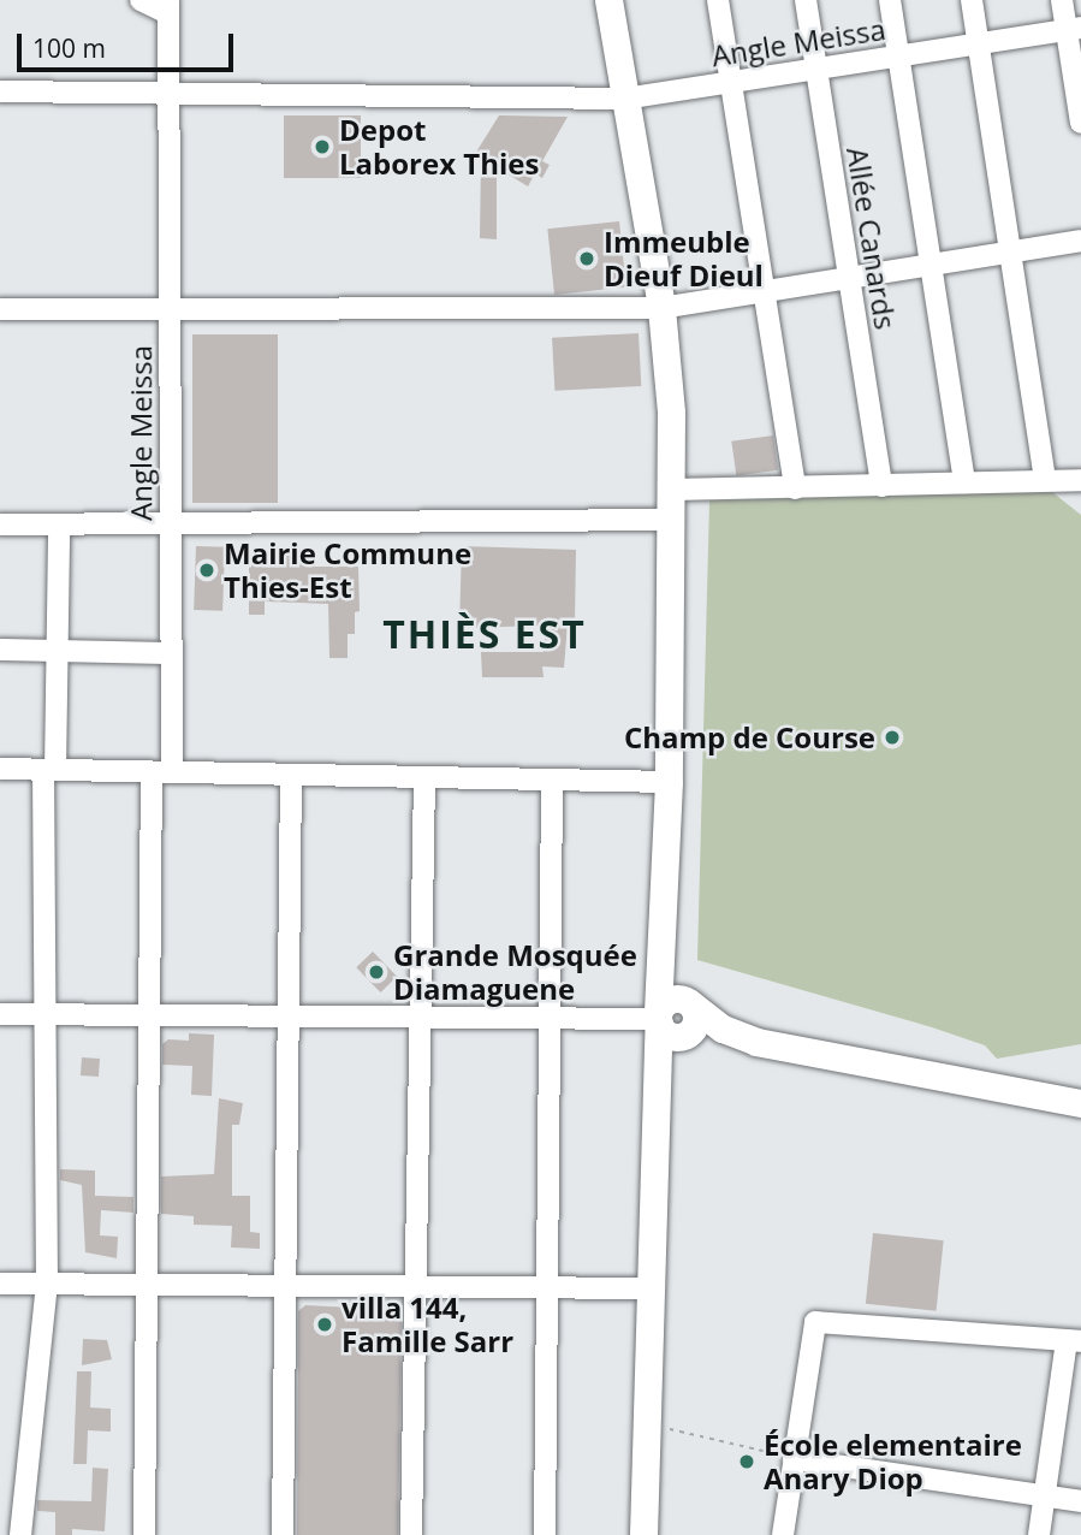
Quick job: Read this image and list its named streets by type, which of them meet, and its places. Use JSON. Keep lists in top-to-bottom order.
{
  "streets": {
    "street": ["Angle Meissa", "Allée Canards"]
  },
  "crossings": [
    ["Angle Meissa", "Allée Canards"]
  ],
  "districts": ["THIÈS EST"],
  "places": [
    "Depot Laborex Thies",
    "Immeuble Dieuf Dieul",
    "Mairie Commune Thies-Est",
    "Champ de Course",
    "Grande Mosquée Diamaguene",
    "villa 144, Famille Sarr",
    "École elementaire Anary Diop"
  ],
  "scale_bar": "100 m"
}
